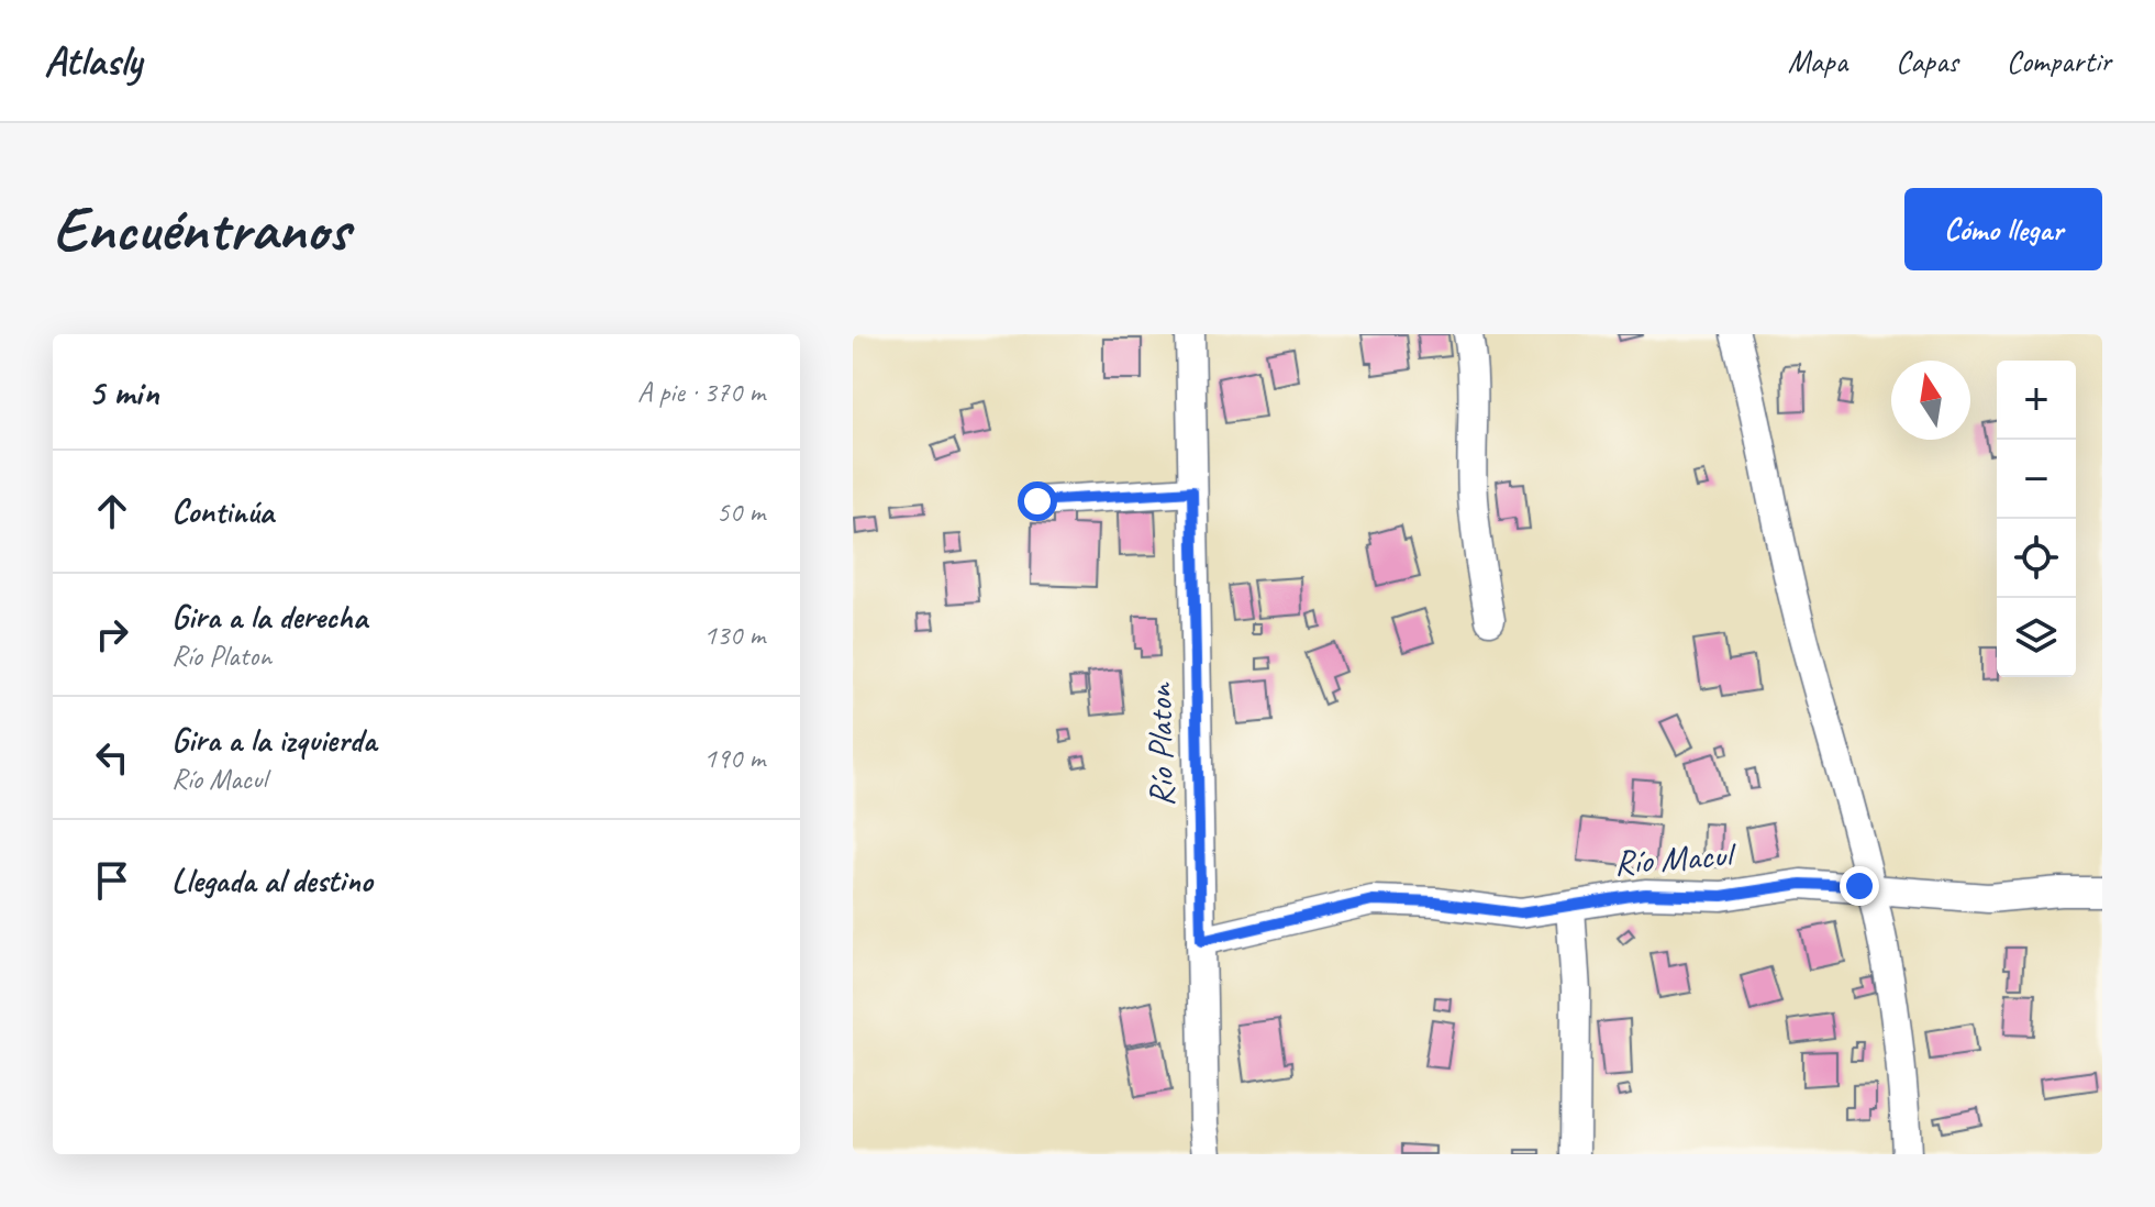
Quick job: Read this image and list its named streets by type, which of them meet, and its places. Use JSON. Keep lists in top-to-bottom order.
{
  "streets": {
    "street": ["Río Platon", "Río Macul"]
  },
  "crossings": [
    ["Río Platon", "Río Macul"]
  ],
  "north": "top",
  "page": {
    "header": "Atlasly",
    "nav": ["Mapa", "Capas", "Compartir"],
    "buttons": "Cómo llegar",
    "title": "Encuéntranos",
    "heading": ["5 min", "A pie · 370 m"],
    "map_buttons": ["+", "−"],
    "list": [
      ["Continúa", "50 m"],
      ["Gira a la derecha", "Río Platon", "130 m"],
      ["Gira a la izquierda", "Río Macul", "190 m"],
      "Llegada al destino"
    ]
  }
}
